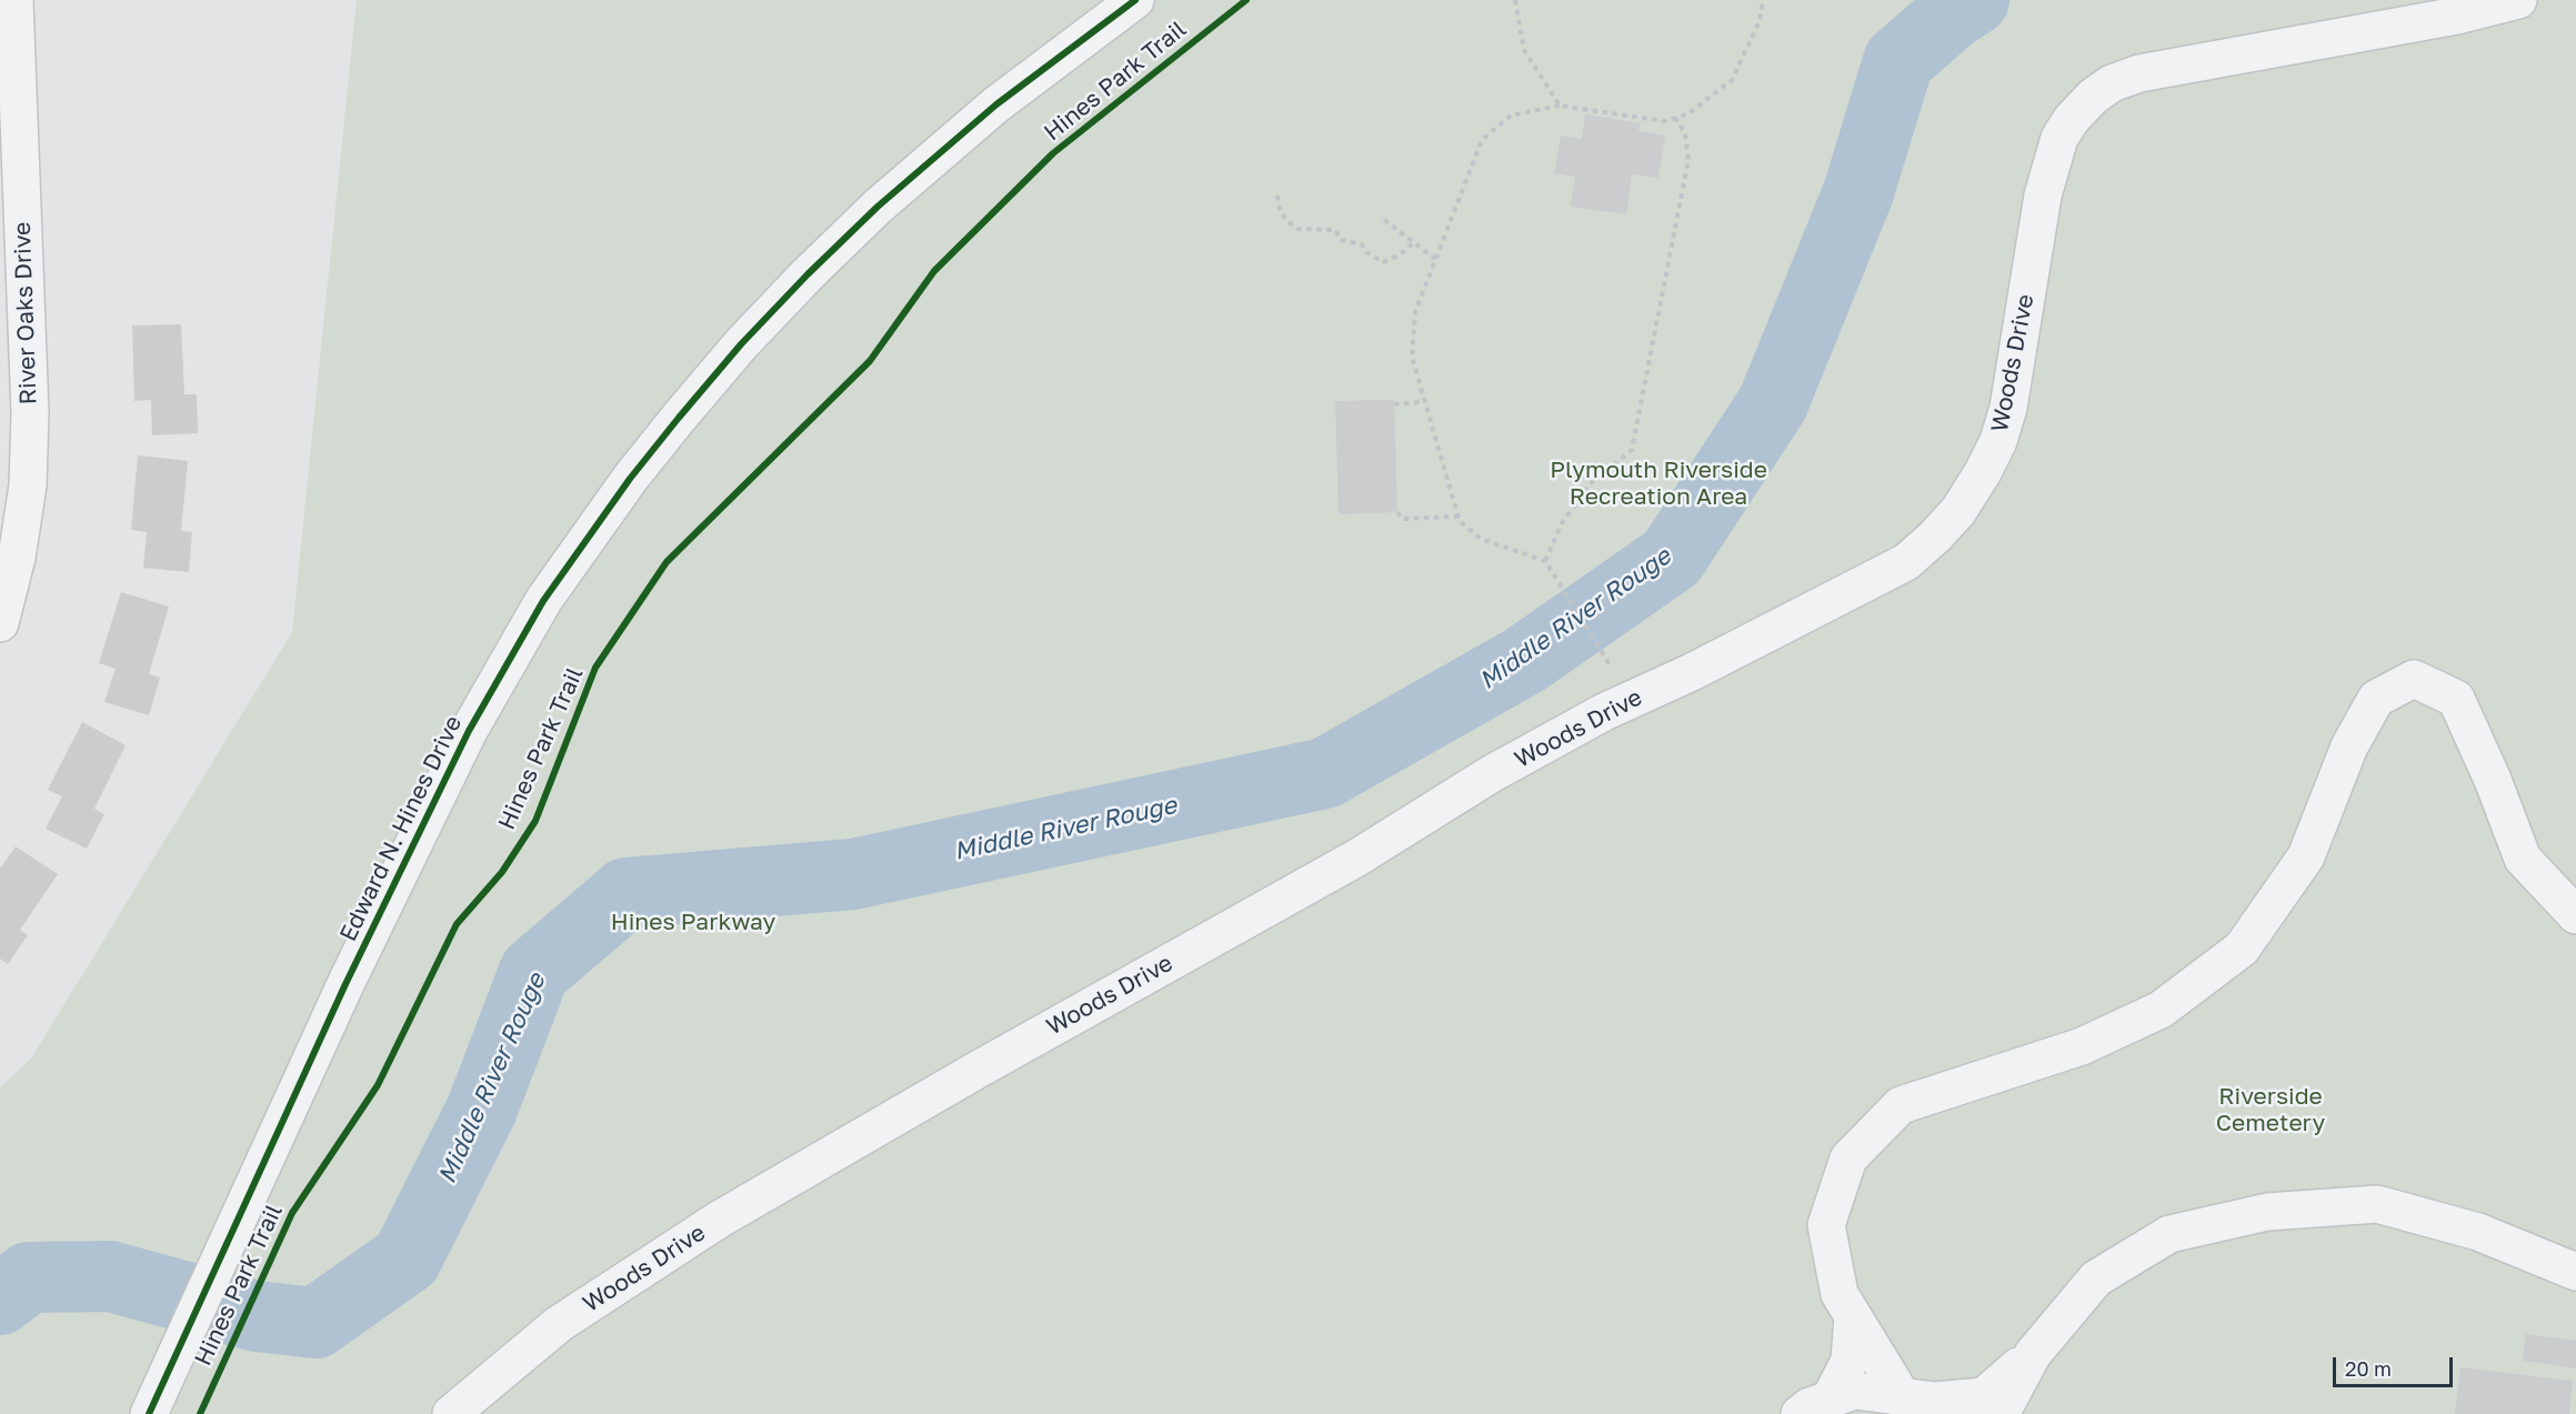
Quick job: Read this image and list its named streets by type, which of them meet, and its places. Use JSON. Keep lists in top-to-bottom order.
{
  "streets": {
    "street": ["River Oaks Drive", "Woods Drive", "Edward N. Hines Drive"],
    "cycle path": ["Hines Park Trail"]
  },
  "water": ["Middle River Rouge"],
  "parks": ["Plymouth Riverside Recreation Area", "Hines Parkway", "Riverside Cemetery"],
  "scale_bar": "20 m"
}
